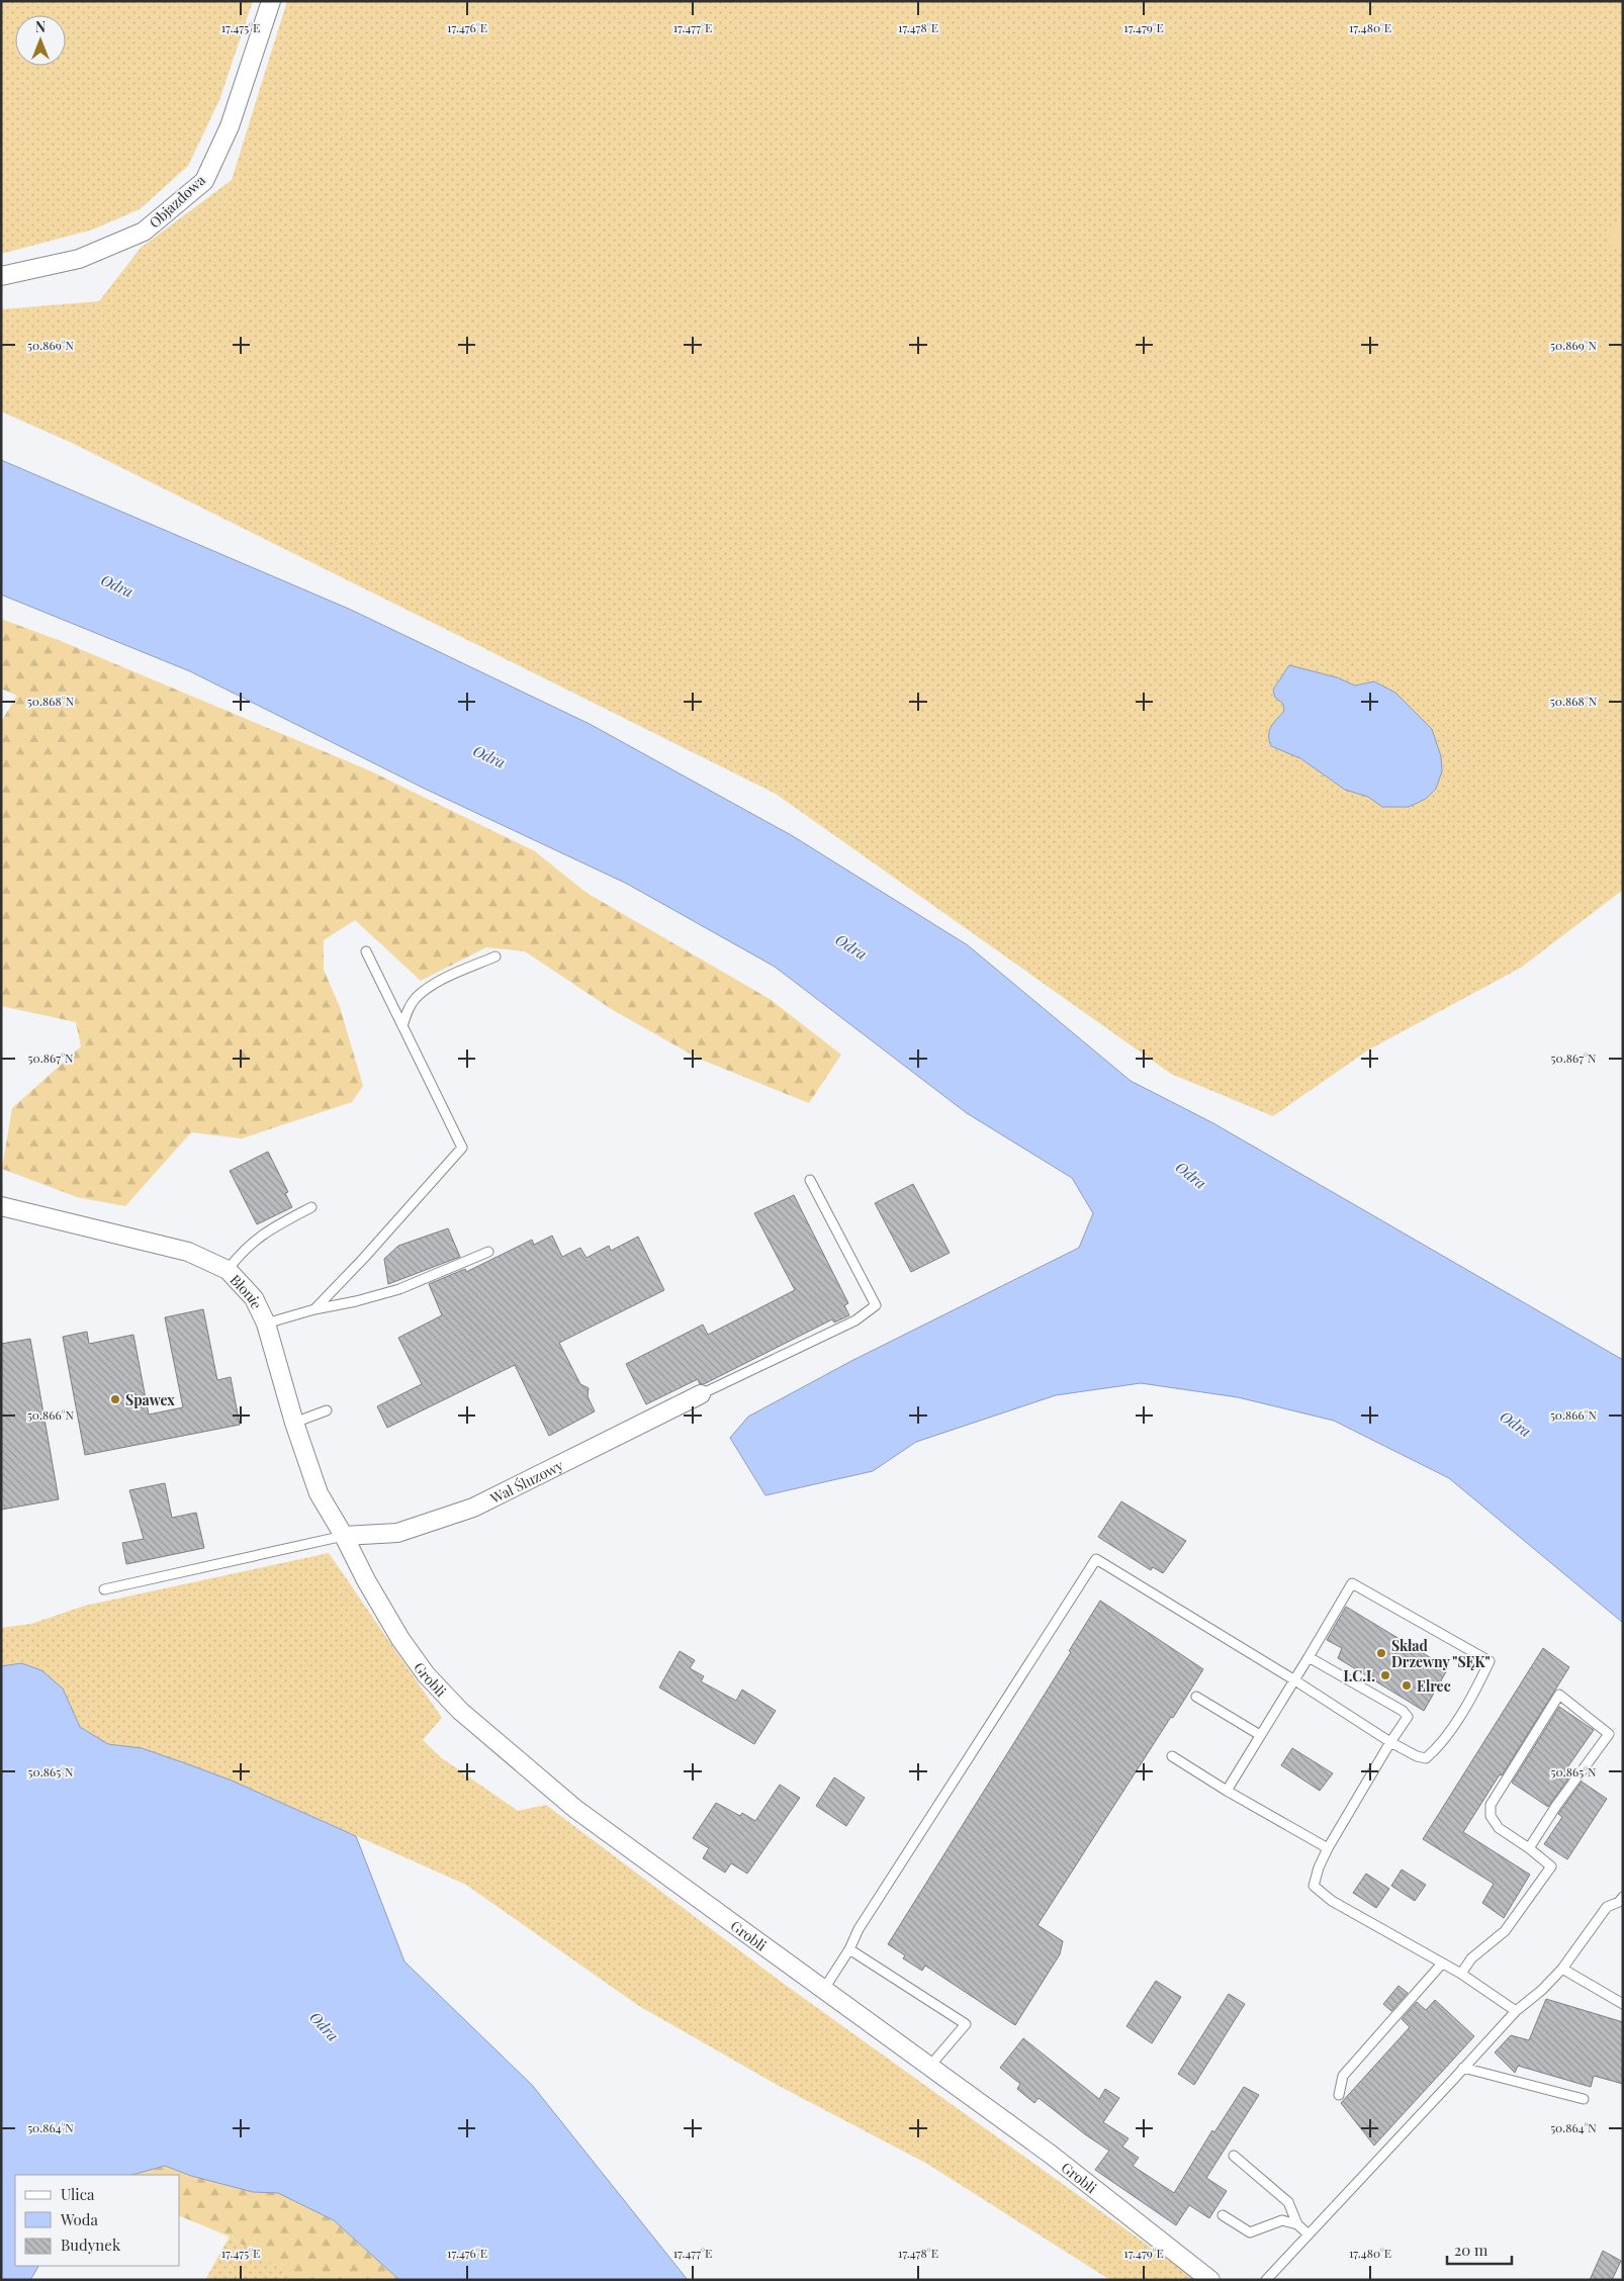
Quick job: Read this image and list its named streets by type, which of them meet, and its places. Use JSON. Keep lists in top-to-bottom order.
{
  "streets": {
    "street": [
      "Objazdowa",
      "Błonie",
      "Wał Śluzowy",
      "Grobli"
    ]
  },
  "crossings": [
    ["Błonie", "Wał Śluzowy"],
    ["Błonie", "Grobli"],
    ["Wał Śluzowy", "Grobli"]
  ],
  "water": ["Odra"],
  "places": [
    "Spawex",
    "Skład Drzewny \"SĘK\"",
    "I.C.I.",
    "Elrec"
  ],
  "legend": ["Ulica", "Woda", "Budynek"],
  "scale_bar": "20 m",
  "north": "top",
  "coordinates": [
    "17.475°E",
    "17.476°E",
    "17.477°E",
    "17.478°E",
    "17.479°E",
    "17.480°E",
    "50.869°N",
    "50.868°N",
    "50.867°N",
    "50.866°N",
    "50.865°N",
    "50.864°N"
  ]
}
